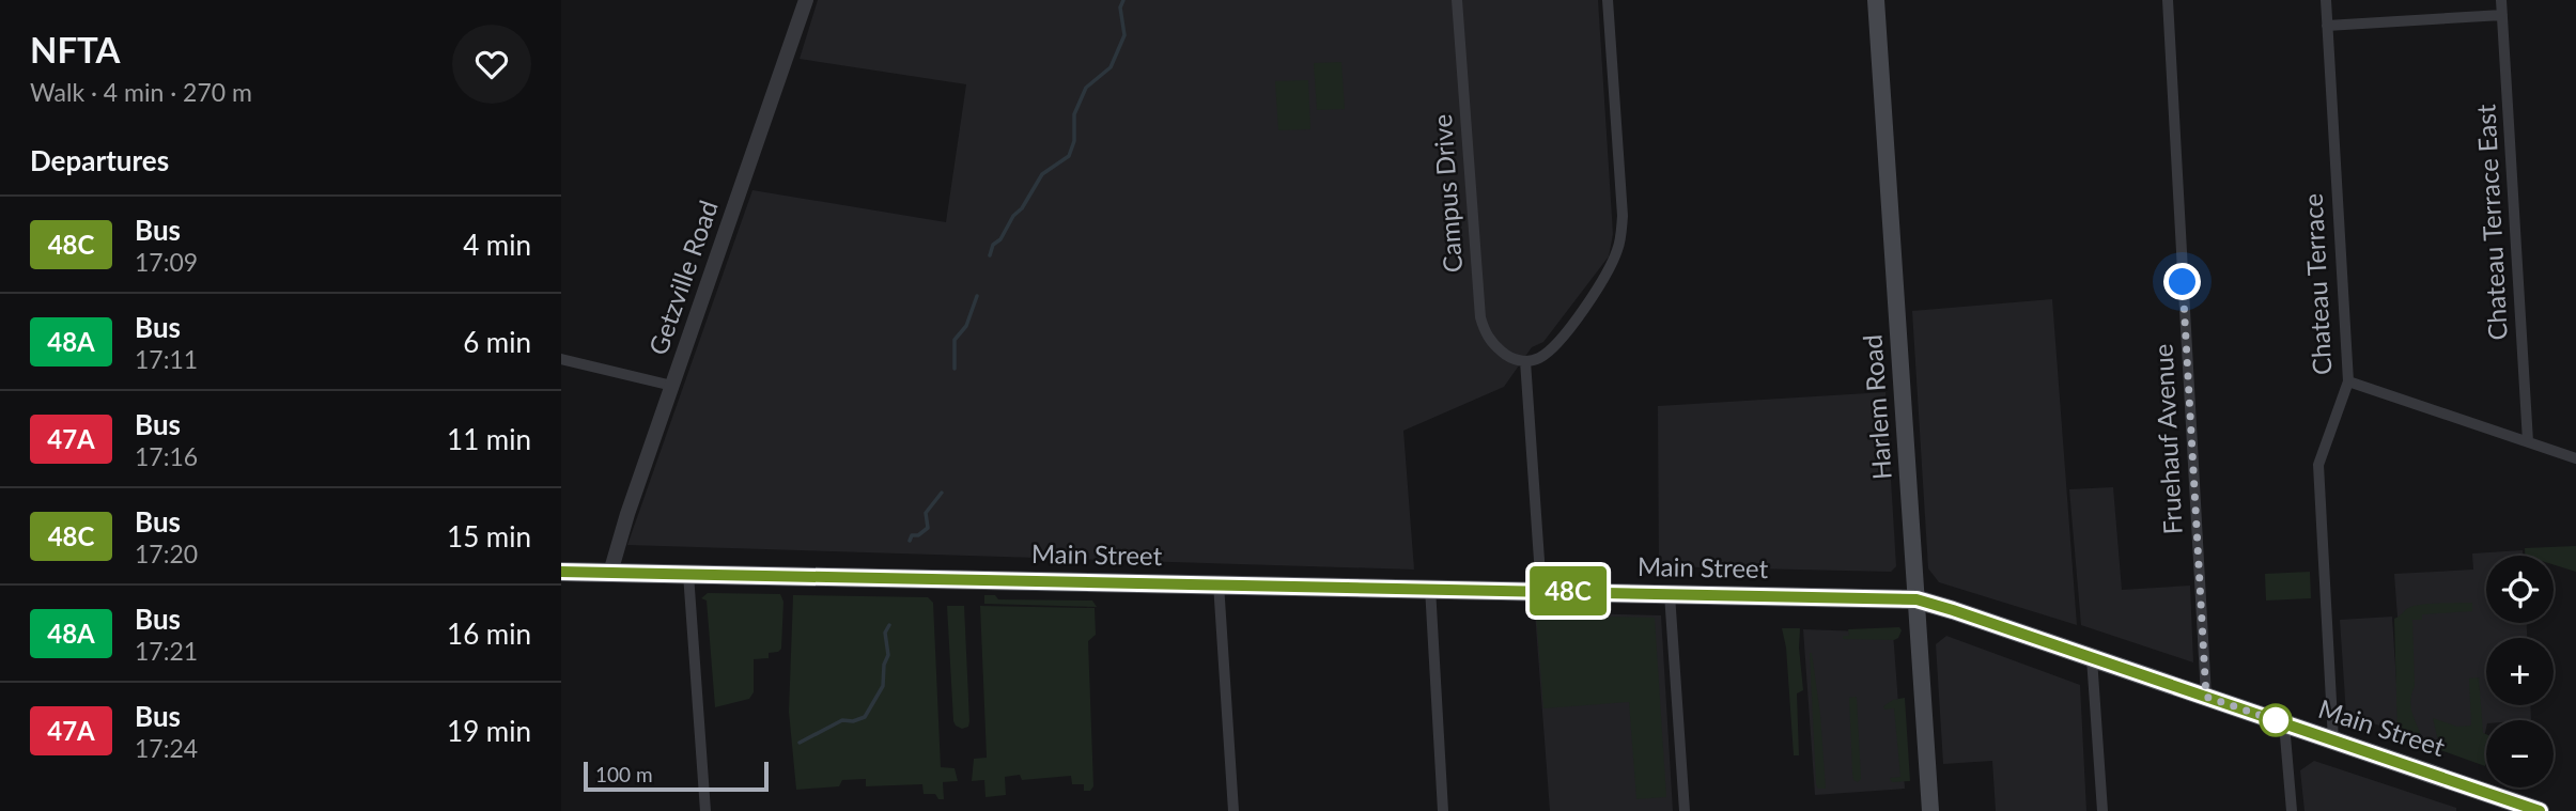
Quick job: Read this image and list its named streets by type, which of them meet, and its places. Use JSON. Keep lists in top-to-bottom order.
{
  "streets": {
    "main road": ["Harlem Road", "Main Street"],
    "street": [
      "Campus Drive",
      "Chateau Terrace East",
      "Getzville Road",
      "Chateau Terrace",
      "Fruehauf Avenue"
    ]
  },
  "crossings": [
    ["Getzville Road", "Main Street"],
    ["Chateau Terrace", "Main Street"],
    ["Harlem Road", "Main Street"],
    ["Fruehauf Avenue", "Main Street"]
  ],
  "lines": ["bus line 48C"],
  "scale_bar": "100 m",
  "page": {
    "heading": [
      ["NFTA", "Walk · 4 min · 270 m"],
      "Departures"
    ],
    "on_map": "48C",
    "list": [
      {
        "mark": "48C",
        "name": "Bus",
        "note": "17:09",
        "value": "4 min"
      },
      {
        "mark": "48A",
        "name": "Bus",
        "note": "17:11",
        "value": "6 min"
      },
      {
        "mark": "47A",
        "name": "Bus",
        "note": "17:16",
        "value": "11 min"
      },
      {
        "mark": "48C",
        "name": "Bus",
        "note": "17:20",
        "value": "15 min"
      },
      {
        "mark": "48A",
        "name": "Bus",
        "note": "17:21",
        "value": "16 min"
      },
      {
        "mark": "47A",
        "name": "Bus",
        "note": "17:24",
        "value": "19 min"
      }
    ],
    "map_buttons": ["+", "−"],
    "scale": "100 m"
  }
}
